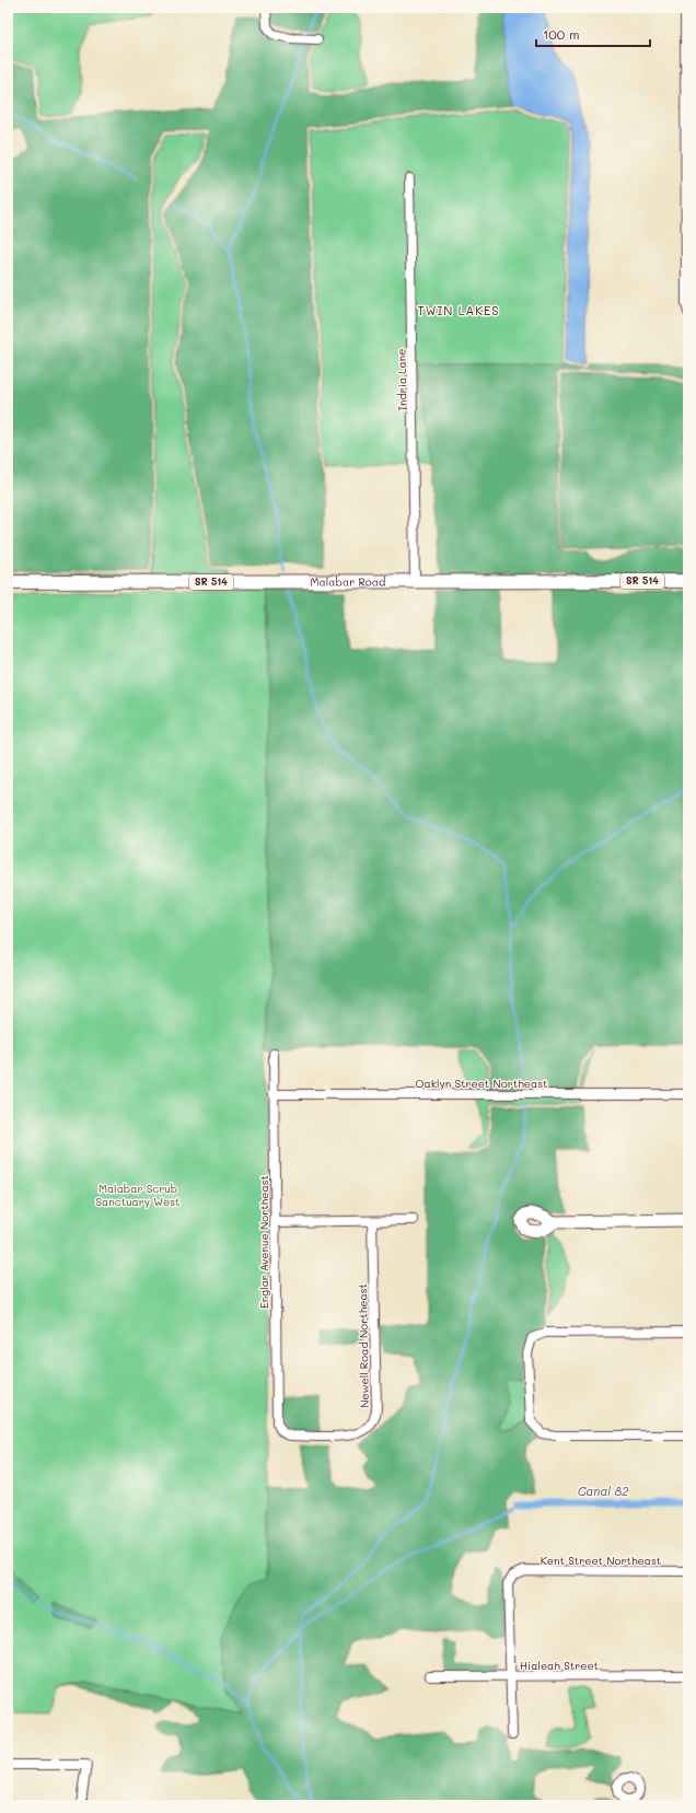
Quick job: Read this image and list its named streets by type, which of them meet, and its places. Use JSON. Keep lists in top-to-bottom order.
{
  "streets": {
    "main road": ["Malabar Road", "SR 514"],
    "street": [
      "Indria Lane",
      "Oaklyn Street Northeast",
      "Englar Avenue Northeast",
      "Newell Road Northeast",
      "Kent Street Northeast",
      "Hialeah Street"
    ]
  },
  "crossings": [
    ["Indria Lane", "Malabar Road"],
    ["Oaklyn Street Northeast", "Englar Avenue Northeast"],
    ["Englar Avenue Northeast", "Newell Road Northeast"],
    ["Kent Street Northeast", "Hialeah Street"]
  ],
  "districts": ["TWIN LAKES"],
  "water": ["Canal 82"],
  "parks": ["Malabar Scrub Sanctuary West"],
  "scale_bar": "100 m"
}
